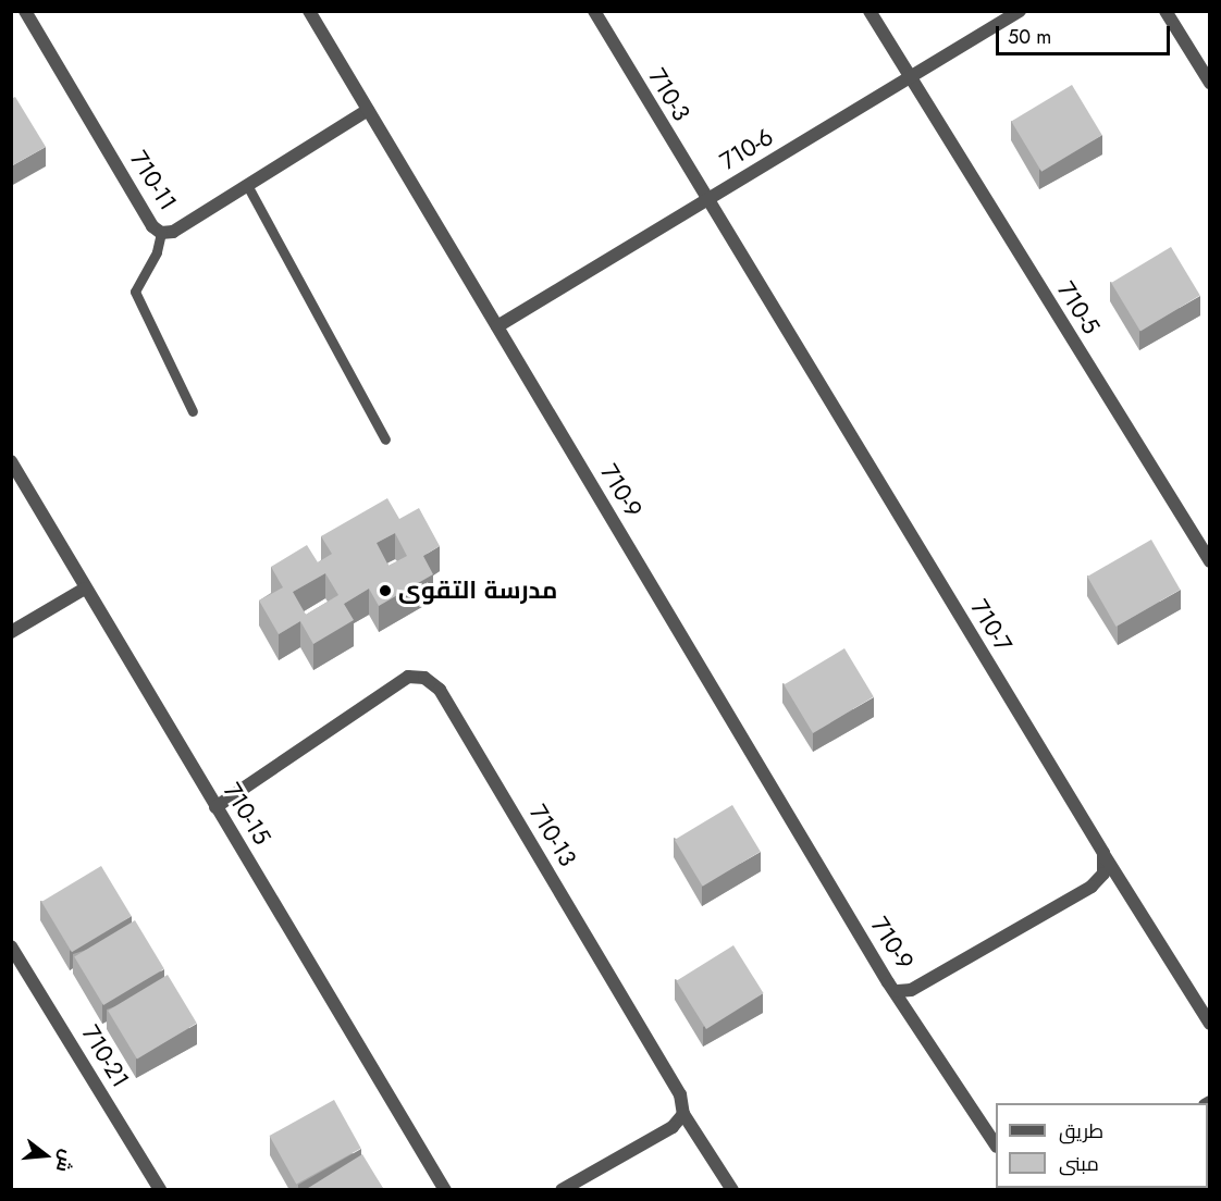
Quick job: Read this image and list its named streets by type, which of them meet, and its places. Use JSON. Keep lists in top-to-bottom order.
{
  "streets": {
    "street": [
      "710-3",
      "710-6",
      "710-11",
      "710-5",
      "710-9",
      "710-7",
      "710-15",
      "710-13",
      "710-21"
    ]
  },
  "crossings": [
    ["710-3", "710-6"],
    ["710-3", "710-7"],
    ["710-6", "710-5"],
    ["710-6", "710-9"],
    ["710-6", "710-7"],
    ["710-11", "710-9"],
    ["710-15", "710-13"]
  ],
  "places": ["مدرسة التقوى"],
  "legend": ["طريق", "مبنى"],
  "scale_bar": "50 m",
  "north": "right"
}
